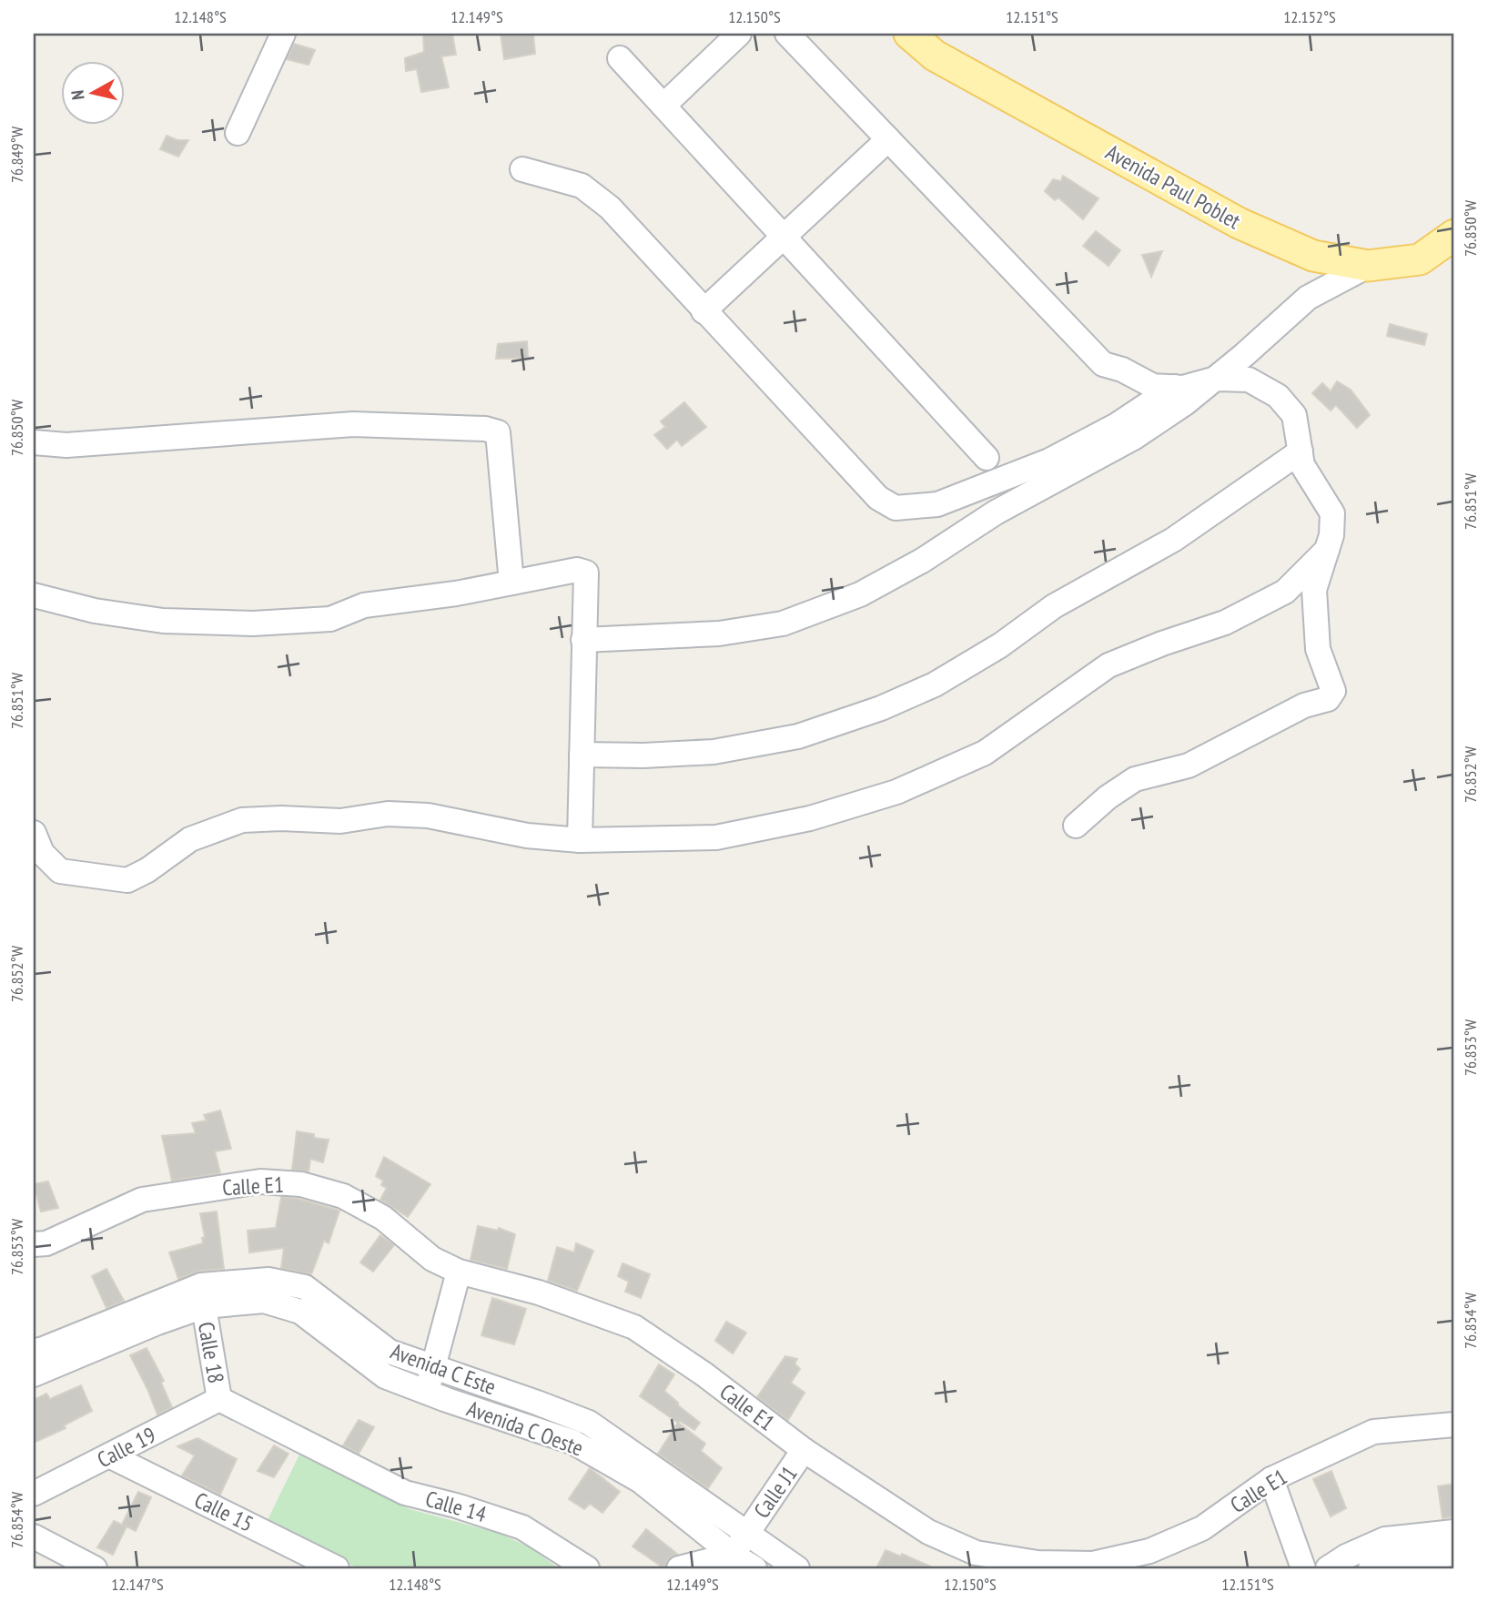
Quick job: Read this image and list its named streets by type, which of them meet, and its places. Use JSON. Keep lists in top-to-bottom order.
{
  "streets": {
    "main road": ["Avenida Paul Poblet"],
    "street": [
      "Calle E1",
      "Calle 18",
      "Avenida C Este",
      "Avenida C Oeste",
      "Calle 19",
      "Calle J1",
      "Calle 14",
      "Calle 15"
    ]
  },
  "crossings": [
    ["Calle E1", "Calle J1"],
    ["Calle 18", "Avenida C Este"],
    ["Calle 18", "Avenida C Oeste"],
    ["Calle 18", "Calle 19"],
    ["Calle 18", "Calle 14"],
    ["Avenida C Este", "Avenida C Oeste"],
    ["Avenida C Este", "Calle J1"],
    ["Avenida C Oeste", "Calle J1"],
    ["Calle 19", "Calle 14"],
    ["Calle 19", "Calle 15"]
  ],
  "north": "left",
  "coordinates": [
    "12.148°S",
    "12.149°S",
    "12.150°S",
    "12.151°S",
    "12.152°S",
    "76.849°W",
    "76.850°W",
    "76.851°W",
    "76.852°W",
    "76.853°W",
    "76.854°W",
    "12.147°S"
  ]
}
